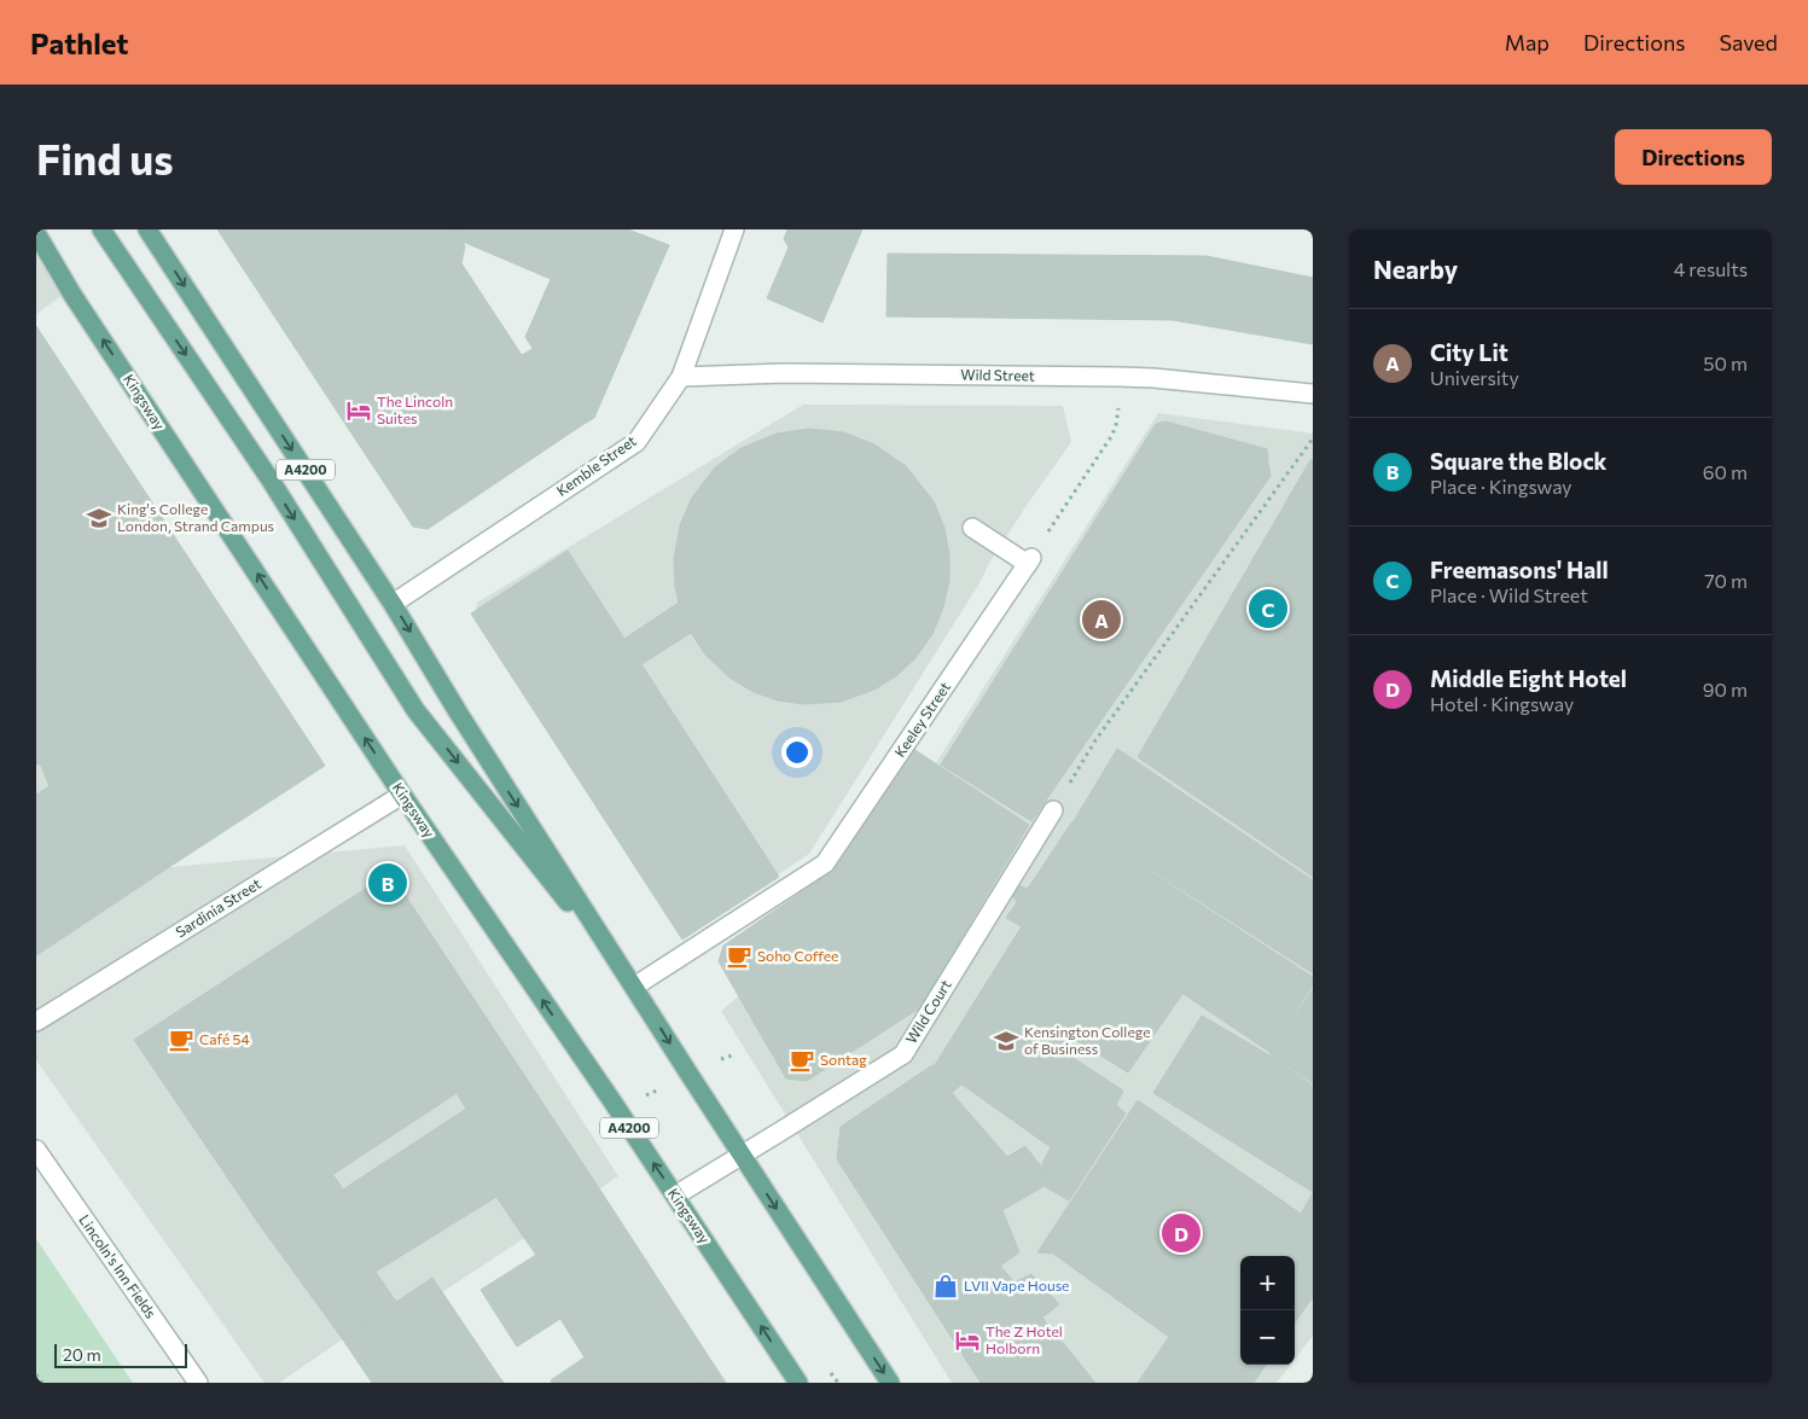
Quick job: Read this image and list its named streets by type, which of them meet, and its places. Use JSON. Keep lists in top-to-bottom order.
{
  "streets": {
    "main road": ["Kingsway", "A4200"],
    "street": [
      "Wild Street",
      "Kemble Street",
      "Keeley Street",
      "Sardinia Street",
      "Wild Court",
      "Lincoln's Inn Fields"
    ]
  },
  "crossings": [
    ["Wild Street", "Kemble Street"],
    ["Kingsway", "Sardinia Street"],
    ["Kingsway", "Wild Court"],
    ["Kemble Street", "A4200"],
    ["A4200", "Keeley Street"],
    ["A4200", "Wild Court"]
  ],
  "places": {
    "hotel": ["The Lincoln Suites", "The Z Hotel Holborn"],
    "school or university": ["King's College London, Strand Campus", "Kensington College of Business"],
    "cafe": ["Soho Coffee", "Café 54", "Sontag"],
    "shop": ["LVII Vape House"]
  },
  "scale_bar": "20 m",
  "page": {
    "header": "Pathlet",
    "nav": ["Map", "Directions", "Saved"],
    "buttons": "Directions",
    "title": "Find us",
    "heading": ["Nearby", "4 results"],
    "list": [
      {
        "mark": "A",
        "name": "City Lit",
        "note": "University",
        "value": "50 m"
      },
      {
        "mark": "B",
        "name": "Square the Block",
        "note": "Place · Kingsway",
        "value": "60 m"
      },
      {
        "mark": "C",
        "name": "Freemasons' Hall",
        "note": "Place · Wild Street",
        "value": "70 m"
      },
      {
        "mark": "D",
        "name": "Middle Eight Hotel",
        "note": "Hotel · Kingsway",
        "value": "90 m"
      }
    ],
    "pins": [
      "C",
      "A",
      "B",
      "D"
    ],
    "map_buttons": ["+", "−"],
    "scale": "20 m"
  }
}
